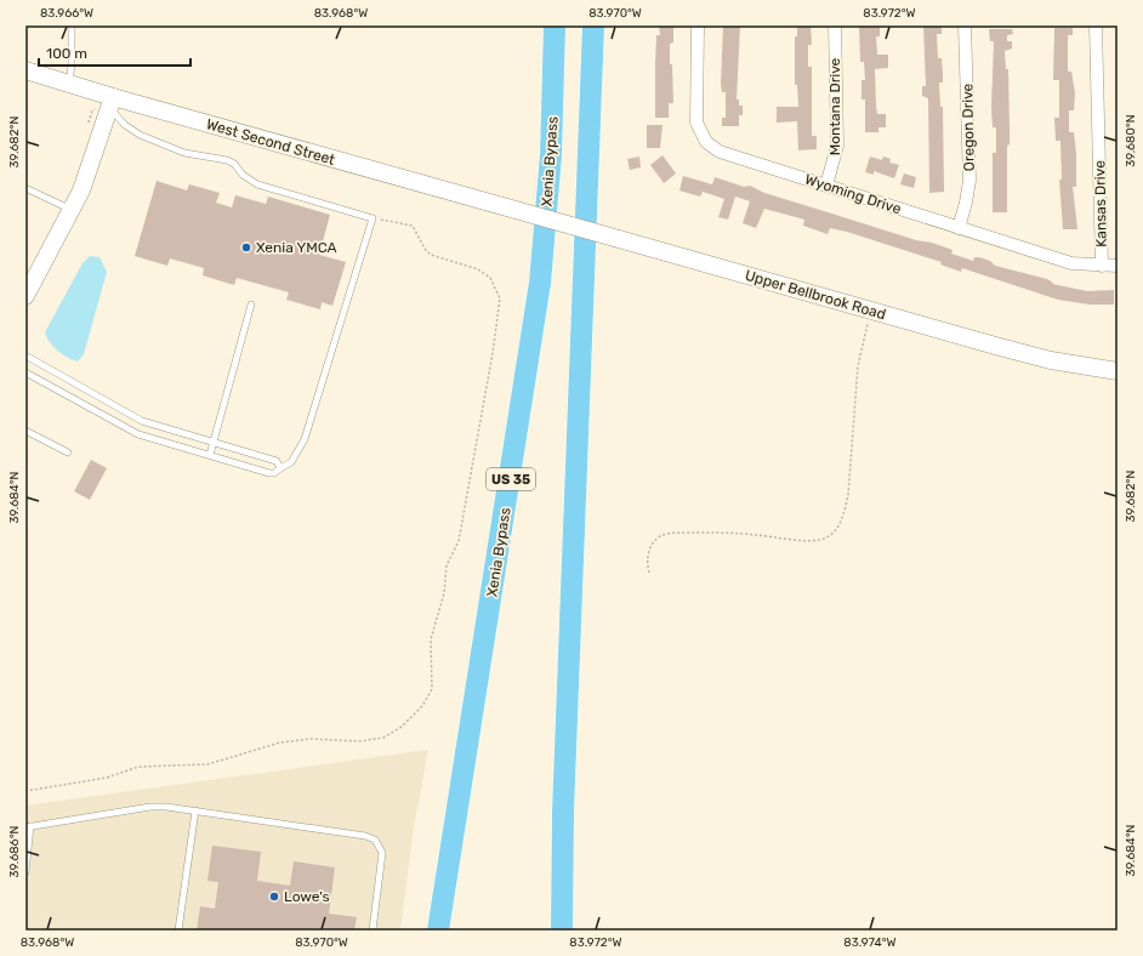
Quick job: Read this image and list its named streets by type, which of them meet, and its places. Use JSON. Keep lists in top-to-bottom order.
{
  "streets": {
    "highway": ["Xenia Bypass", "US 35"],
    "main road": ["West Second Street", "Upper Bellbrook Road"],
    "street": [
      "Montana Drive",
      "Oregon Drive",
      "Wyoming Drive",
      "Kansas Drive"
    ]
  },
  "crossings": [
    ["Montana Drive", "Wyoming Drive"],
    ["Oregon Drive", "Wyoming Drive"],
    ["West Second Street", "Upper Bellbrook Road"],
    ["Wyoming Drive", "Kansas Drive"]
  ],
  "places": ["Xenia YMCA", "Lowe's"],
  "scale_bar": "100 m",
  "coordinates": [
    "83.966°W",
    "83.968°W",
    "83.970°W",
    "83.972°W",
    "39.680°N",
    "39.682°N",
    "39.684°N",
    "39.686°N",
    "83.974°W"
  ]
}
